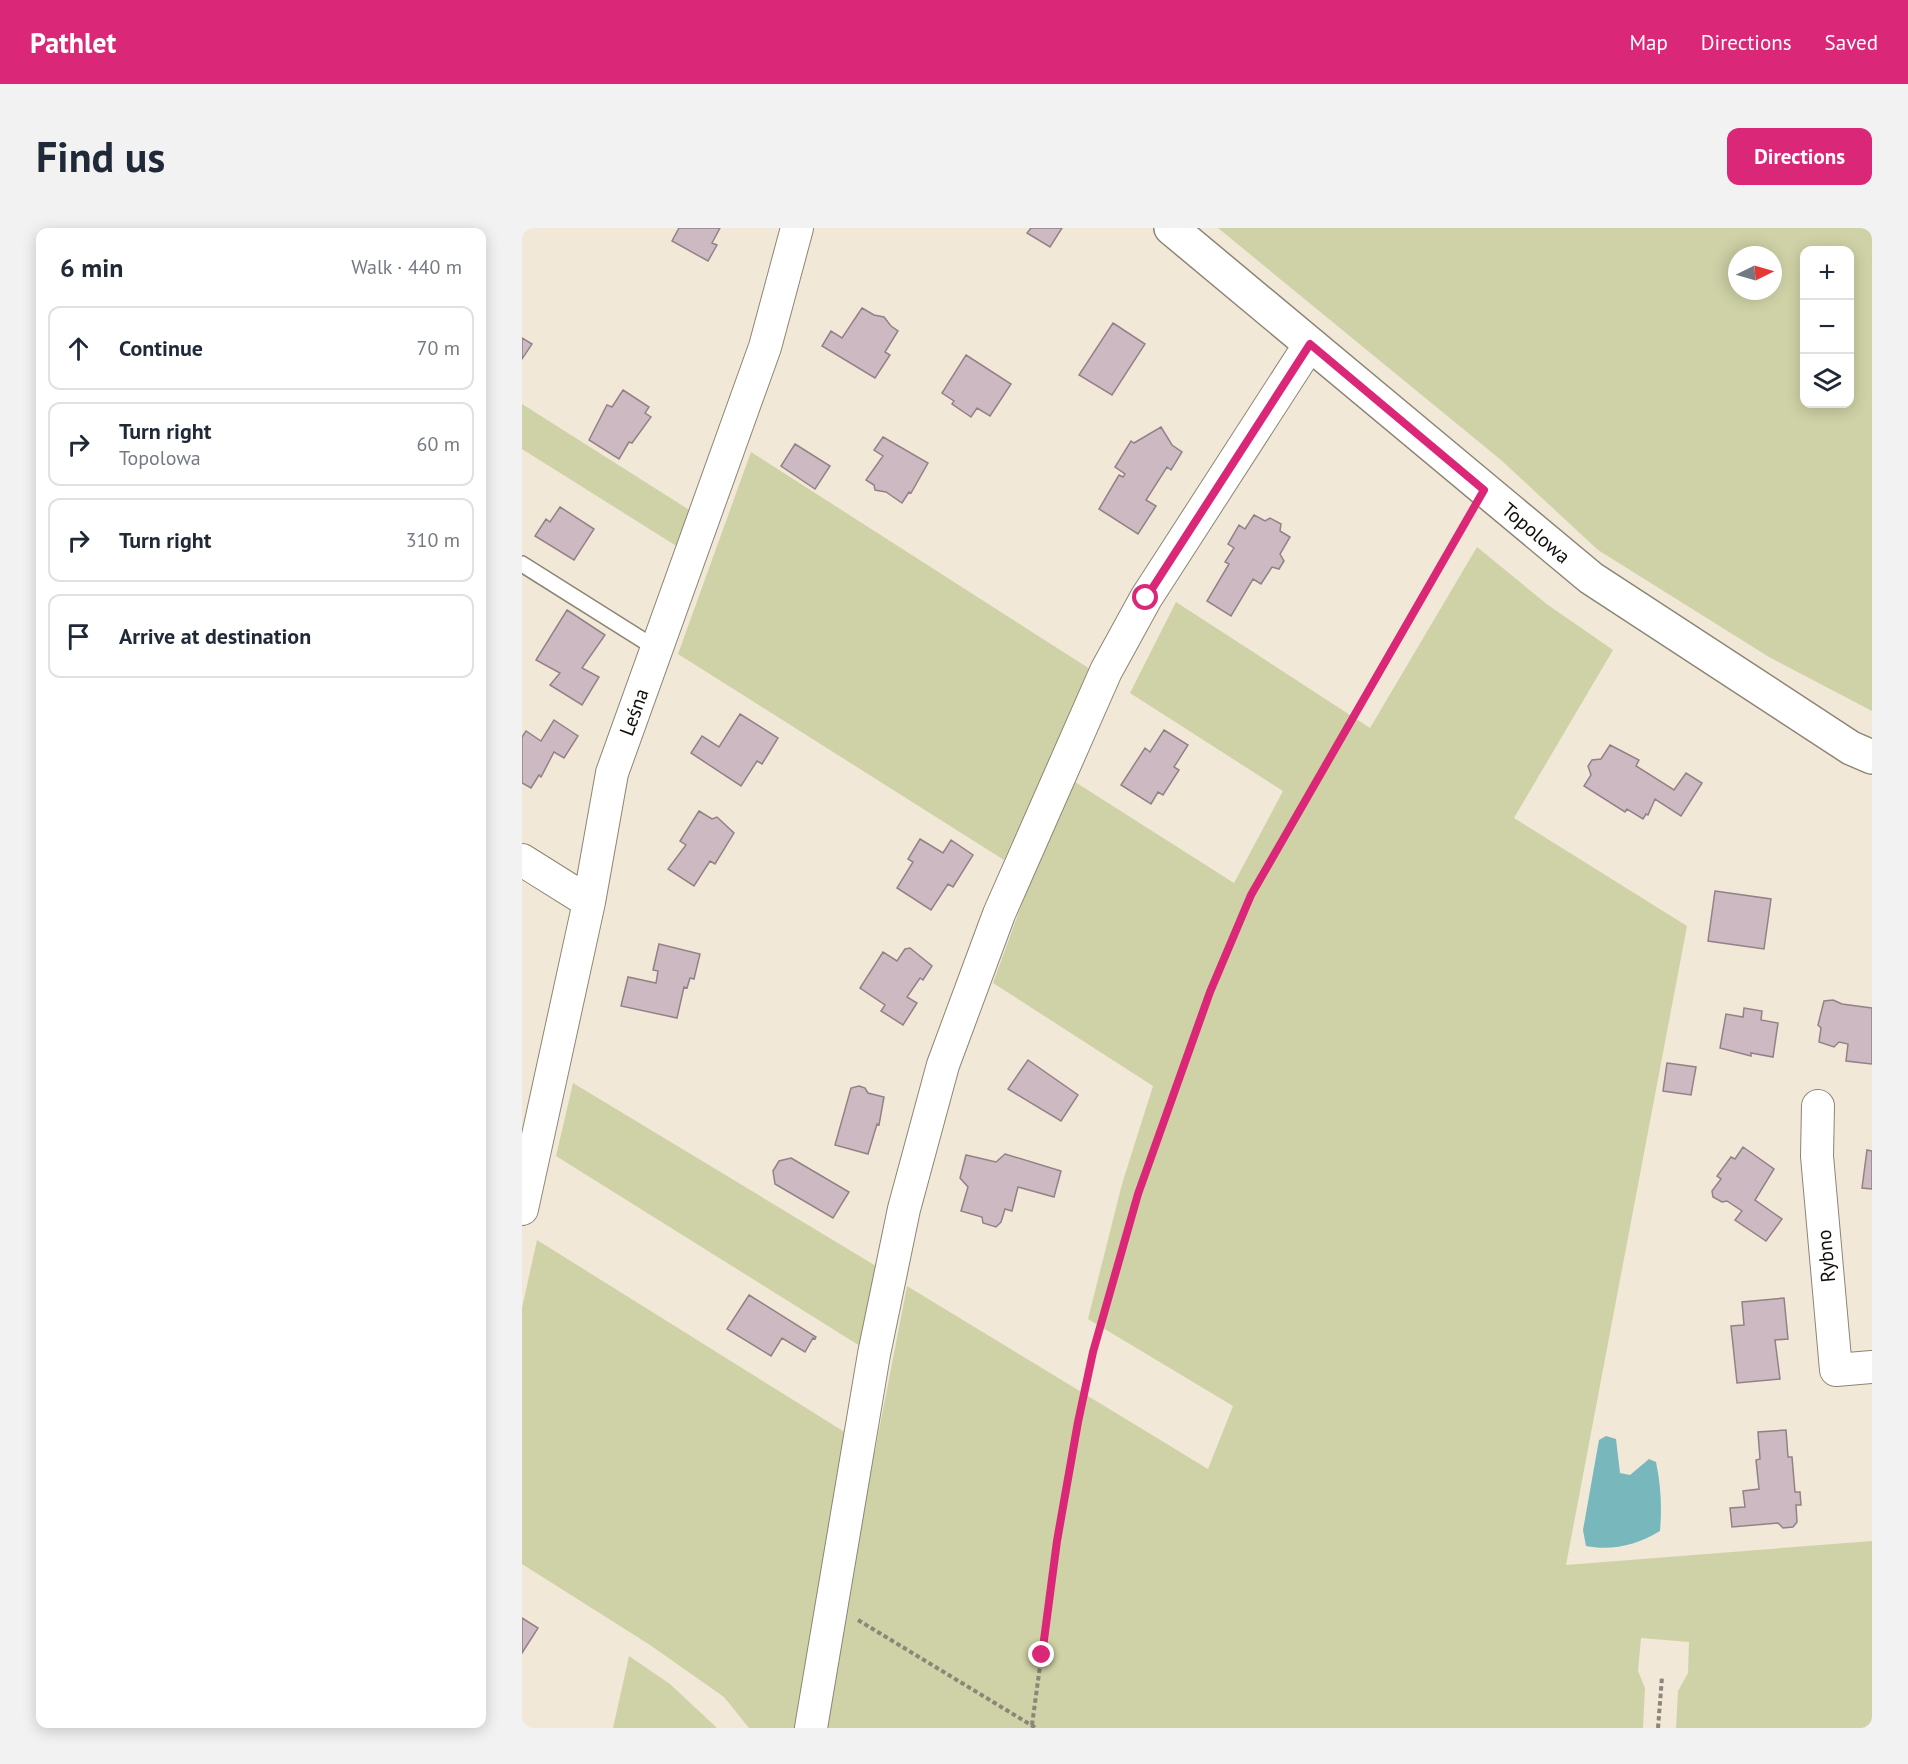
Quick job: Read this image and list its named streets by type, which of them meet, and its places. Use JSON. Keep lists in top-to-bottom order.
{
  "streets": {
    "street": ["Topolowa", "Leśna", "Rybno"]
  },
  "north": "right",
  "page": {
    "header": "Pathlet",
    "nav": ["Map", "Directions", "Saved"],
    "buttons": "Directions",
    "title": "Find us",
    "heading": ["6 min", "Walk · 440 m"],
    "map_buttons": ["+", "−"],
    "list": [
      ["Continue", "70 m"],
      ["Turn right", "Topolowa", "60 m"],
      ["Turn right", "310 m"],
      "Arrive at destination"
    ]
  }
}
